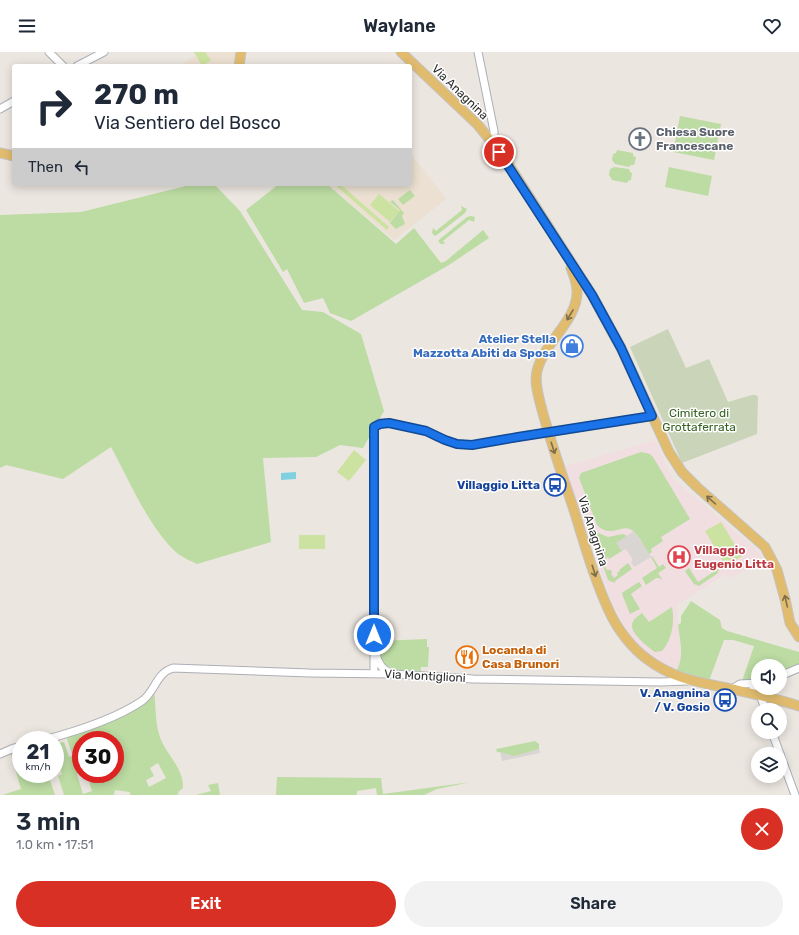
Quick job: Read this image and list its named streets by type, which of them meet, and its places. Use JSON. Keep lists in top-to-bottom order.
{
  "streets": {
    "main road": ["Via Anagnina"],
    "street": ["Via Montiglioni"]
  },
  "crossings": [
    ["Via Anagnina", "Via Montiglioni"]
  ],
  "parks": ["Cimitero di Grottaferrata"],
  "places": {
    "church": ["Chiesa Suore Francescane"],
    "shop": ["Atelier Stella Mazzotta Abiti da Sposa"],
    "bus stop": ["Villaggio Litta", "V. Anagnina / V. Gosio"],
    "hospital": ["Villaggio Eugenio Litta"],
    "restaurant": ["Locanda di Casa Brunori"]
  },
  "page": {
    "header": "Waylane",
    "turn": ["270 m", "Via Sentiero del Bosco"],
    "then": "Then",
    "speed": "21 km/h",
    "limit": "30",
    "heading": ["3 min", "1.0 km · 17:51"],
    "buttons": ["Exit", "Share"]
  }
}
